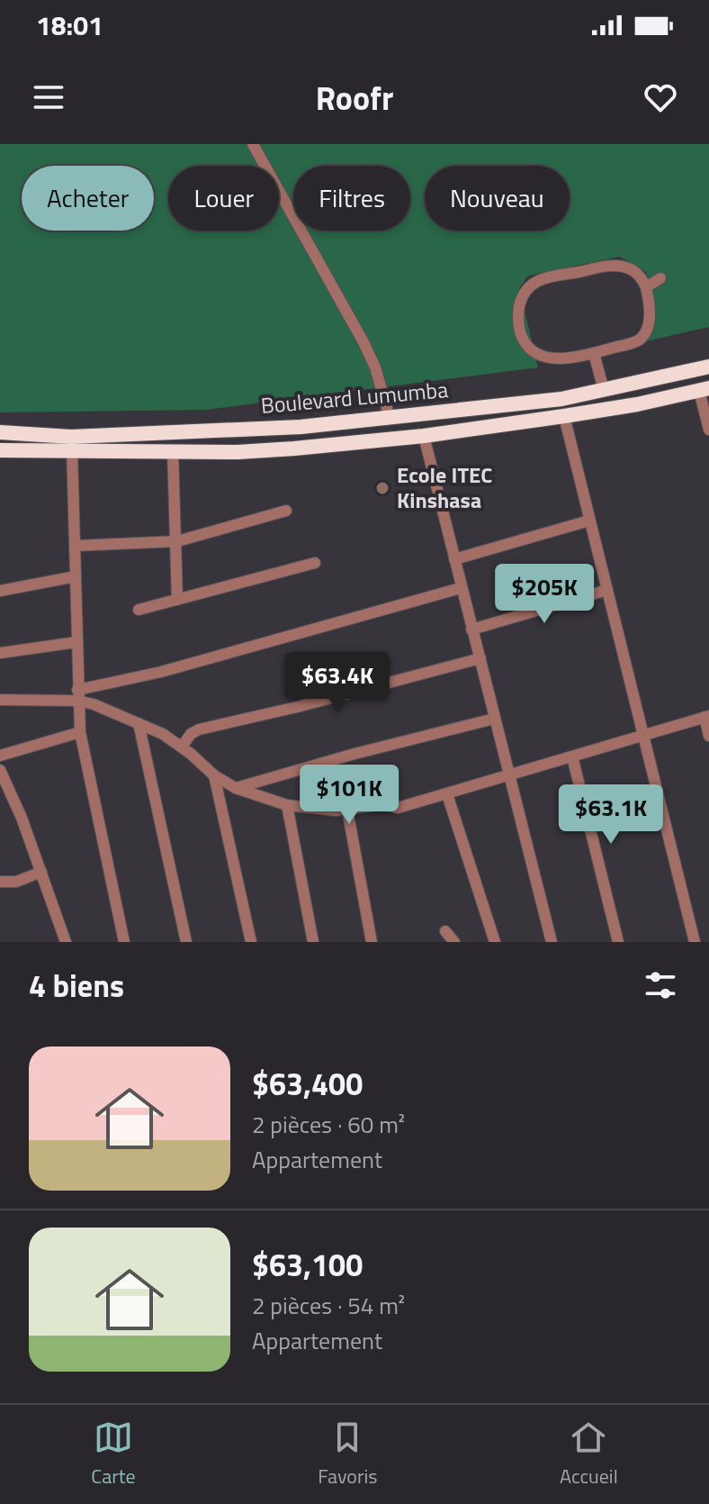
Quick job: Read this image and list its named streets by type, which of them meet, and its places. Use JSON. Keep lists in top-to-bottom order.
{
  "streets": {
    "highway": ["Boulevard Lumumba"]
  },
  "places": ["Ecole ITEC Kinshasa"],
  "page": {
    "status": "18:01",
    "header": "Roofr",
    "chip": [
      "Acheter",
      "Louer",
      "Filtres",
      "Nouveau"
    ],
    "price": [
      "$205K",
      "$63.4K",
      "$101K",
      "$63.1K"
    ],
    "heading": "4 biens",
    "list": [
      {
        "name": "$63,400",
        "note": "2 pièces · 60 m² · Appartement"
      },
      {
        "name": "$63,100",
        "note": "2 pièces · 54 m² · Appartement"
      }
    ],
    "tabs": ["Carte", "Favoris", "Accueil"]
  }
}
